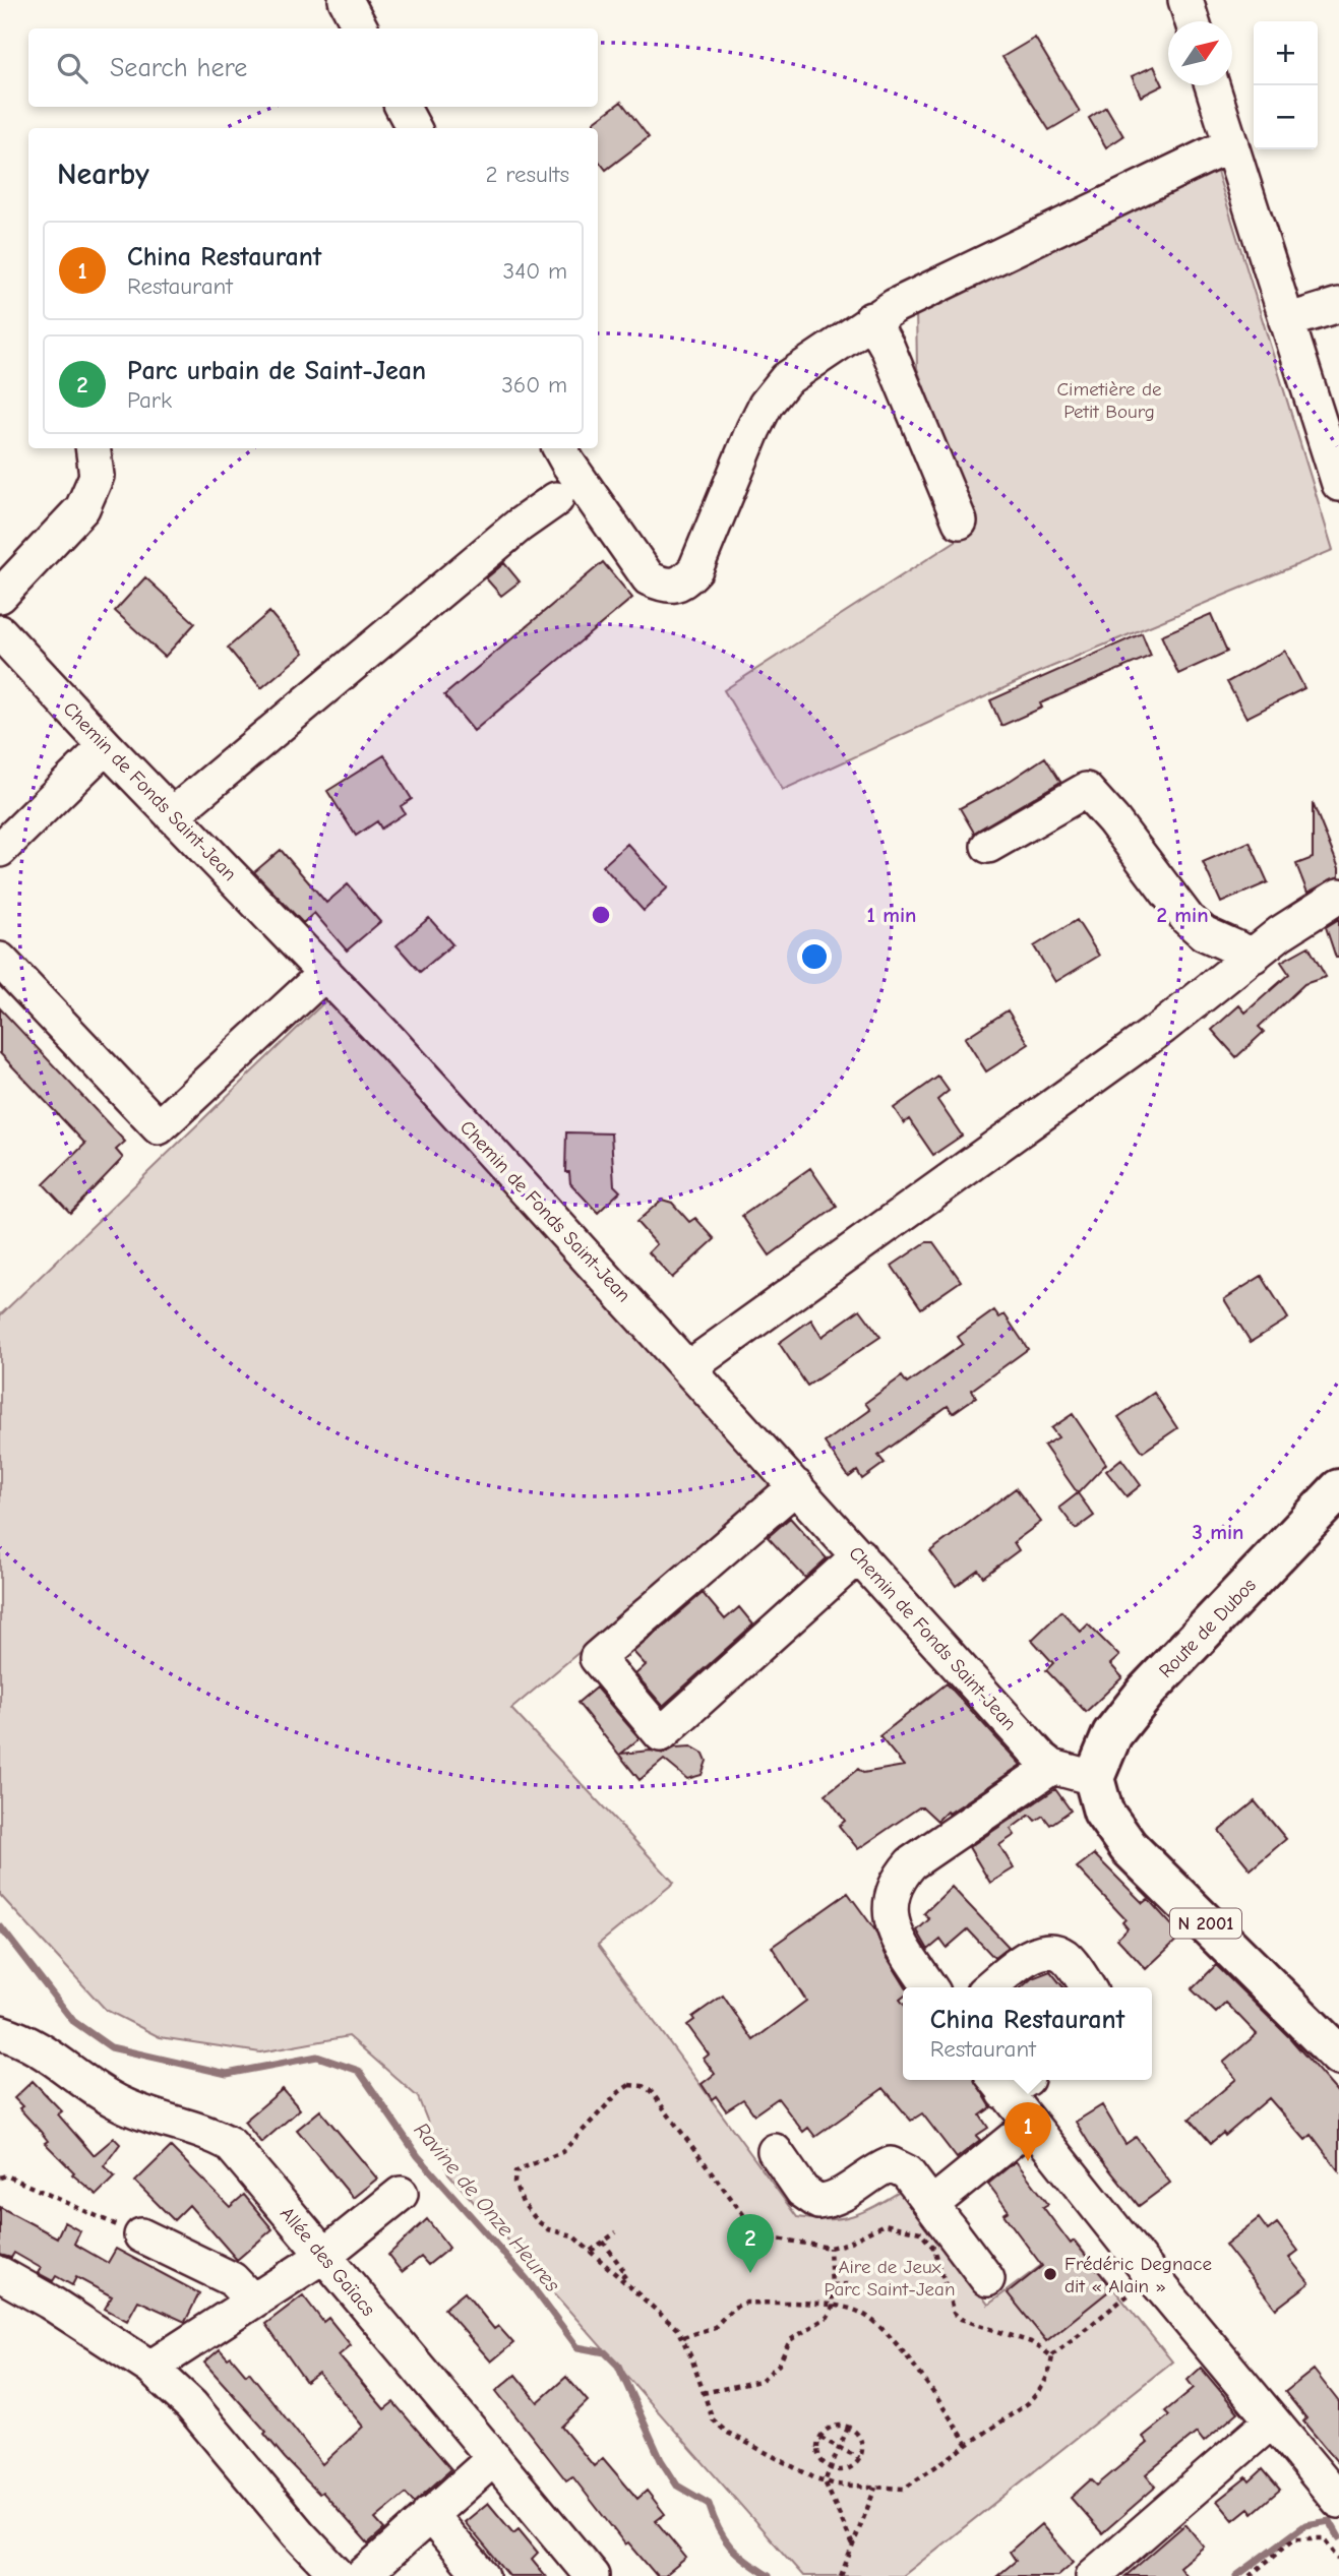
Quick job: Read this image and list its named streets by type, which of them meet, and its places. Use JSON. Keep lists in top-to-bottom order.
{
  "streets": {
    "main road": ["Route de Dubos", "N 2001"],
    "street": ["Chemin de Fonds Saint-Jean", "Allée des Gaïacs"]
  },
  "crossings": [
    ["Route de Dubos", "N 2001"]
  ],
  "water": ["Ravine de Onze Heures"],
  "parks": ["Cimetière de Petit Bourg", "Aire de Jeux Parc Saint-Jean"],
  "places": ["Frédéric Degnace dit « Alain »"],
  "north": "top right",
  "page": {
    "map_buttons": ["+", "−"],
    "search": "Search here",
    "heading": ["Nearby", "2 results"],
    "list": [
      {
        "mark": "1",
        "name": "China Restaurant",
        "note": "Restaurant",
        "value": "340 m"
      },
      {
        "mark": "2",
        "name": "Parc urbain de Saint-Jean",
        "note": "Park",
        "value": "360 m"
      }
    ],
    "popup": ["China Restaurant", "Restaurant"],
    "pins": ["1", "2"]
  },
  "rings": ["1 min", "2 min", "3 min"]
}
